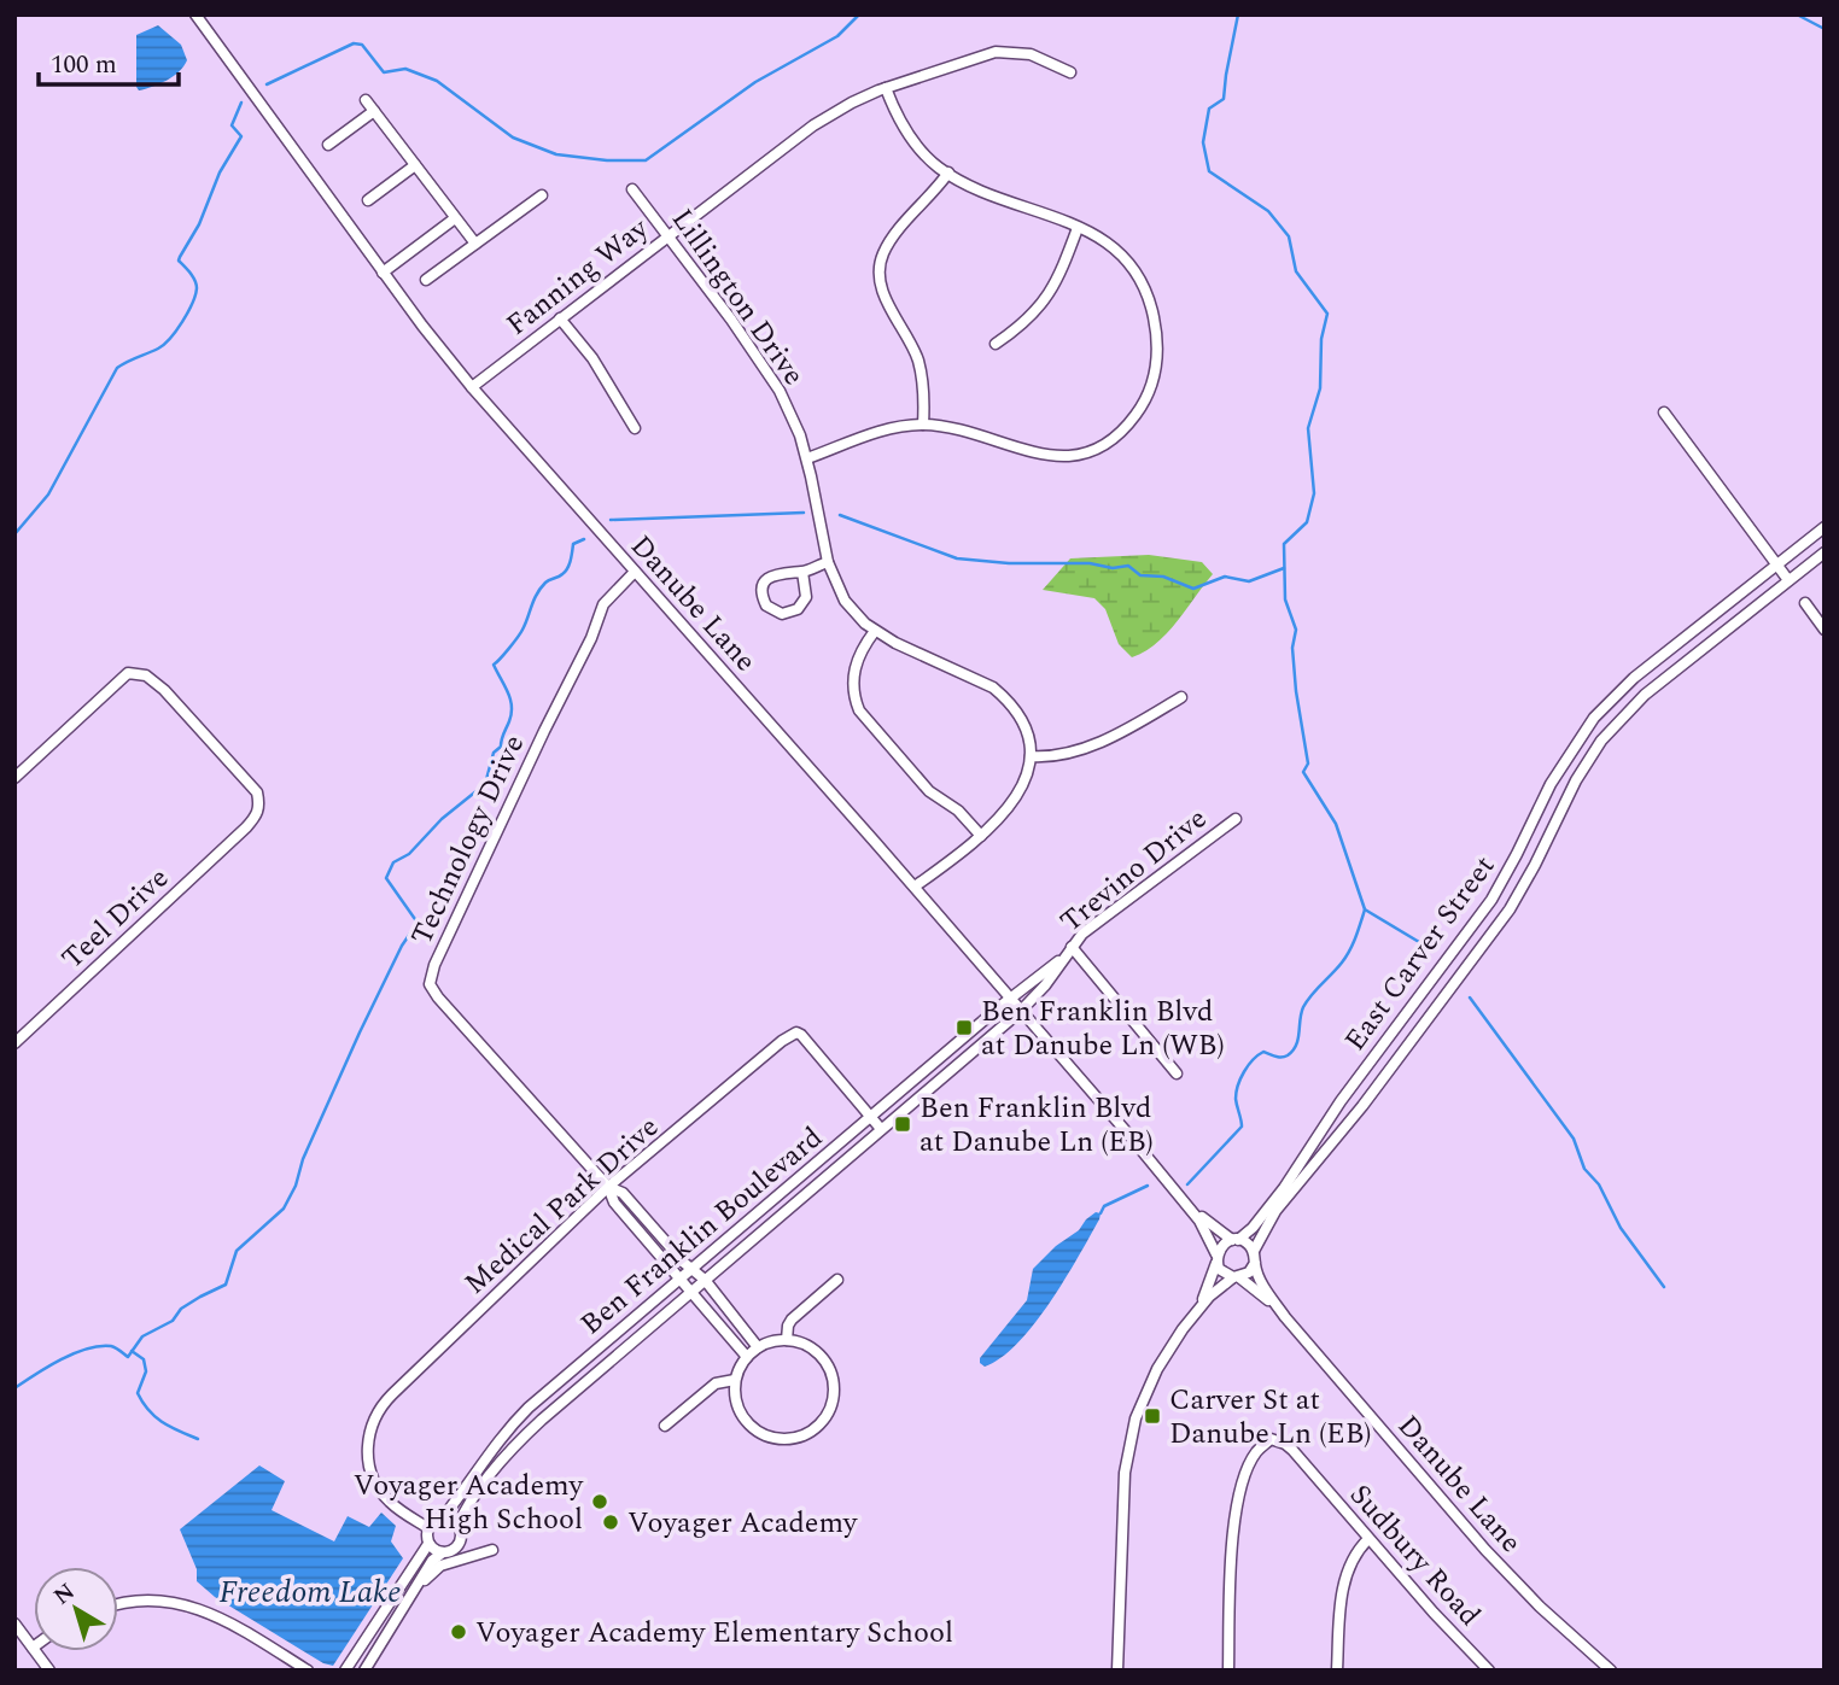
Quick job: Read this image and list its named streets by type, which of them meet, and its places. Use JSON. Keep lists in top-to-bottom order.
{
  "streets": {
    "street": [
      "Fanning Way",
      "Lillington Drive",
      "Danube Lane",
      "Technology Drive",
      "Trevino Drive",
      "Teel Drive",
      "East Carver Street",
      "Medical Park Drive",
      "Ben Franklin Boulevard",
      "Sudbury Road"
    ]
  },
  "crossings": [
    ["Fanning Way", "Lillington Drive"],
    ["Fanning Way", "Danube Lane"],
    ["Danube Lane", "Technology Drive"],
    ["Danube Lane", "Trevino Drive"],
    ["Danube Lane", "East Carver Street"],
    ["Danube Lane", "Ben Franklin Boulevard"],
    ["Technology Drive", "Medical Park Drive"],
    ["Technology Drive", "Ben Franklin Boulevard"],
    ["Trevino Drive", "Ben Franklin Boulevard"],
    ["Medical Park Drive", "Ben Franklin Boulevard"]
  ],
  "water": ["Freedom Lake"],
  "places": {
    "transit": ["Ben Franklin Blvd at Danube Ln (WB)", "Ben Franklin Blvd at Danube Ln (EB)", "Carver St at Danube Ln (EB)"],
    "other": ["Voyager Academy High School", "Voyager Academy", "Voyager Academy Elementary School"]
  },
  "scale_bar": "100 m",
  "north": "top left"
}
